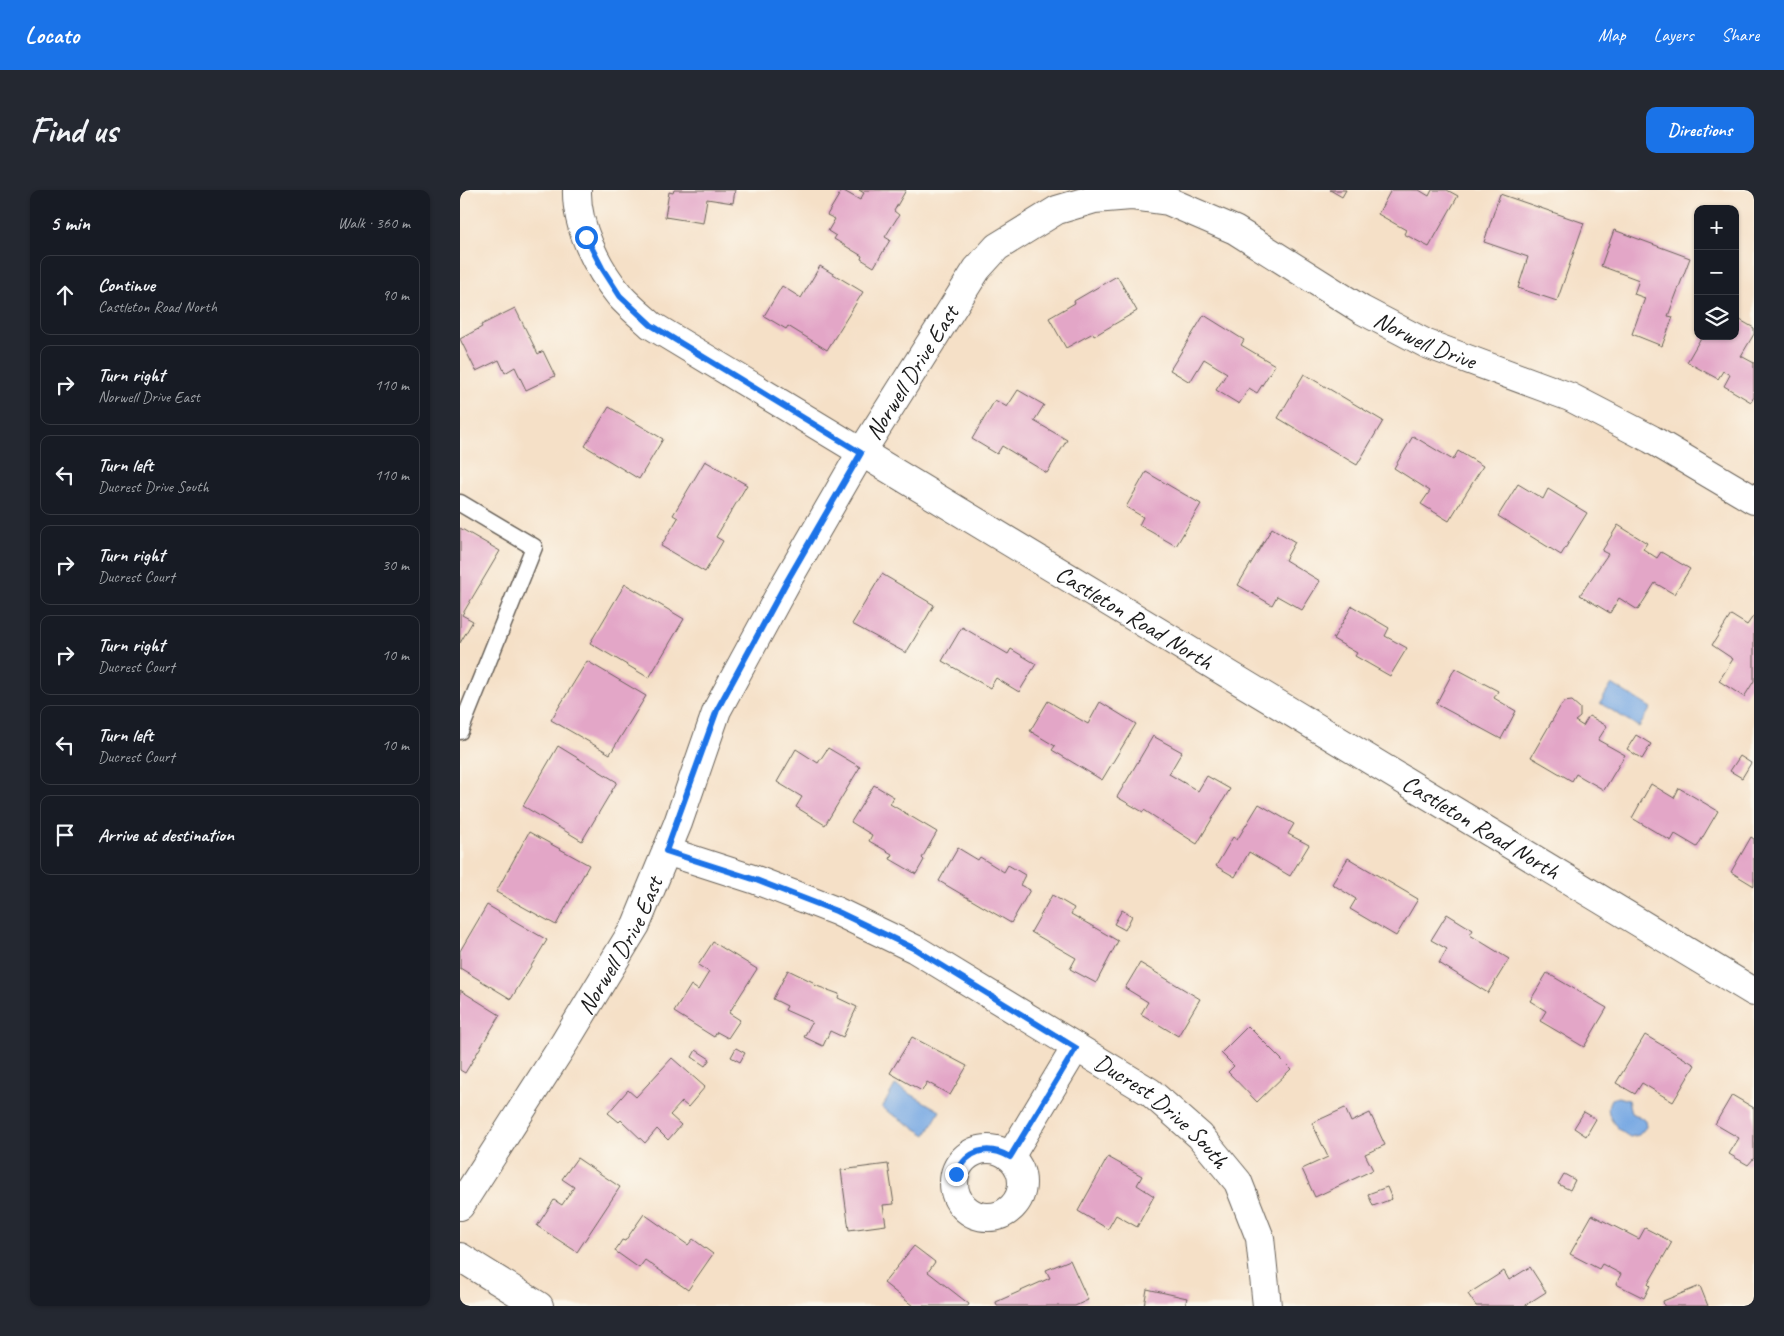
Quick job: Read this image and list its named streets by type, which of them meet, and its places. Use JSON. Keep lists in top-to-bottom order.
{
  "streets": {
    "street": [
      "Norwell Drive",
      "Norwell Drive East",
      "Castleton Road North",
      "Ducrest Drive South"
    ]
  },
  "crossings": [
    ["Norwell Drive", "Norwell Drive East"],
    ["Norwell Drive East", "Castleton Road North"],
    ["Norwell Drive East", "Ducrest Drive South"]
  ],
  "page": {
    "header": "Locato",
    "nav": ["Map", "Layers", "Share"],
    "buttons": "Directions",
    "title": "Find us",
    "heading": ["5 min", "Walk · 360 m"],
    "map_buttons": ["+", "−"],
    "list": [
      ["Continue", "Castleton Road North", "90 m"],
      ["Turn right", "Norwell Drive East", "110 m"],
      ["Turn left", "Ducrest Drive South", "110 m"],
      ["Turn right", "Ducrest Court", "30 m"],
      ["Turn right", "Ducrest Court", "10 m"],
      ["Turn left", "Ducrest Court", "10 m"],
      "Arrive at destination"
    ]
  }
}
